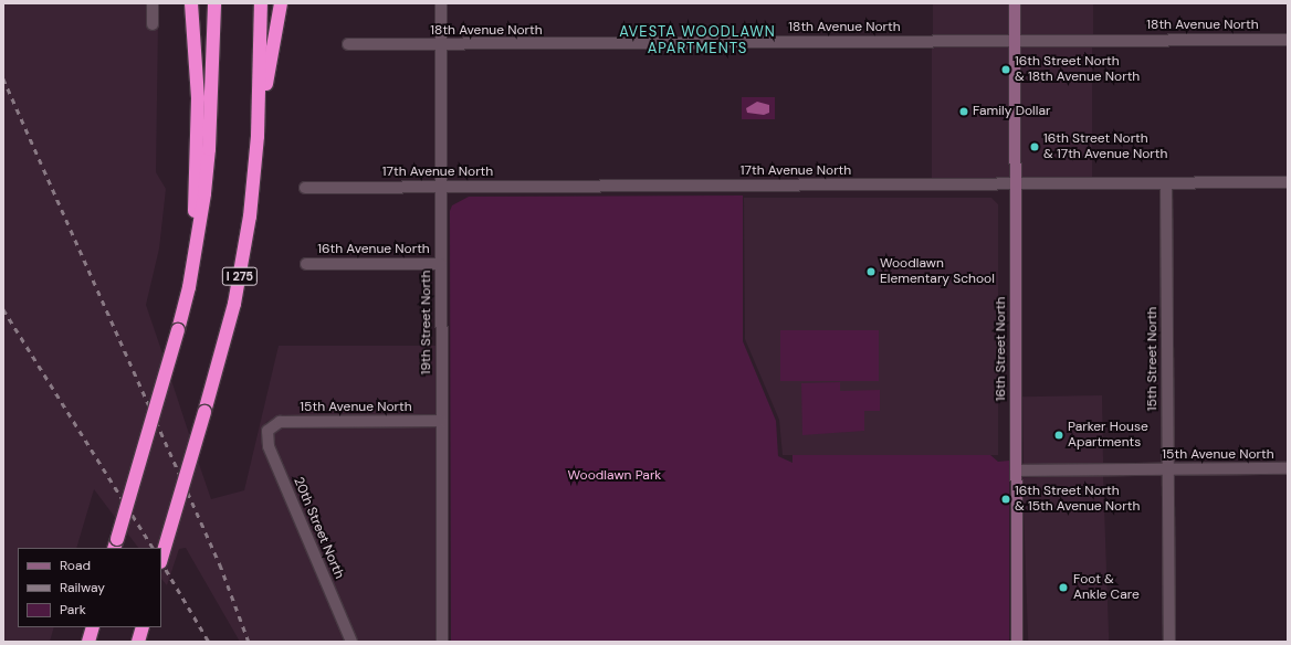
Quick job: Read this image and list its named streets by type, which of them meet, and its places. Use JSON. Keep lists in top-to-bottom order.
{
  "streets": {
    "highway": ["I 275"],
    "street": [
      "18th Avenue North",
      "17th Avenue North",
      "16th Avenue North",
      "19th Street North",
      "16th Street North",
      "15th Street North",
      "15th Avenue North",
      "20th Street North"
    ]
  },
  "crossings": [
    ["18th Avenue North", "19th Street North"],
    ["18th Avenue North", "16th Street North"],
    ["17th Avenue North", "19th Street North"],
    ["17th Avenue North", "16th Street North"],
    ["17th Avenue North", "15th Street North"],
    ["16th Avenue North", "19th Street North"],
    ["19th Street North", "15th Avenue North"],
    ["16th Street North", "15th Avenue North"],
    ["15th Street North", "15th Avenue North"],
    ["15th Avenue North", "20th Street North"]
  ],
  "districts": ["AVESTA WOODLAWN APARTMENTS"],
  "parks": ["Woodlawn Park"],
  "places": [
    "16th Street North & 18th Avenue North",
    "Family Dollar",
    "16th Street North & 17th Avenue North",
    "Woodlawn Elementary School",
    "Parker House Apartments",
    "16th Street North & 15th Avenue North",
    "Foot & Ankle Care"
  ],
  "legend": ["Road", "Railway", "Park"]
}
